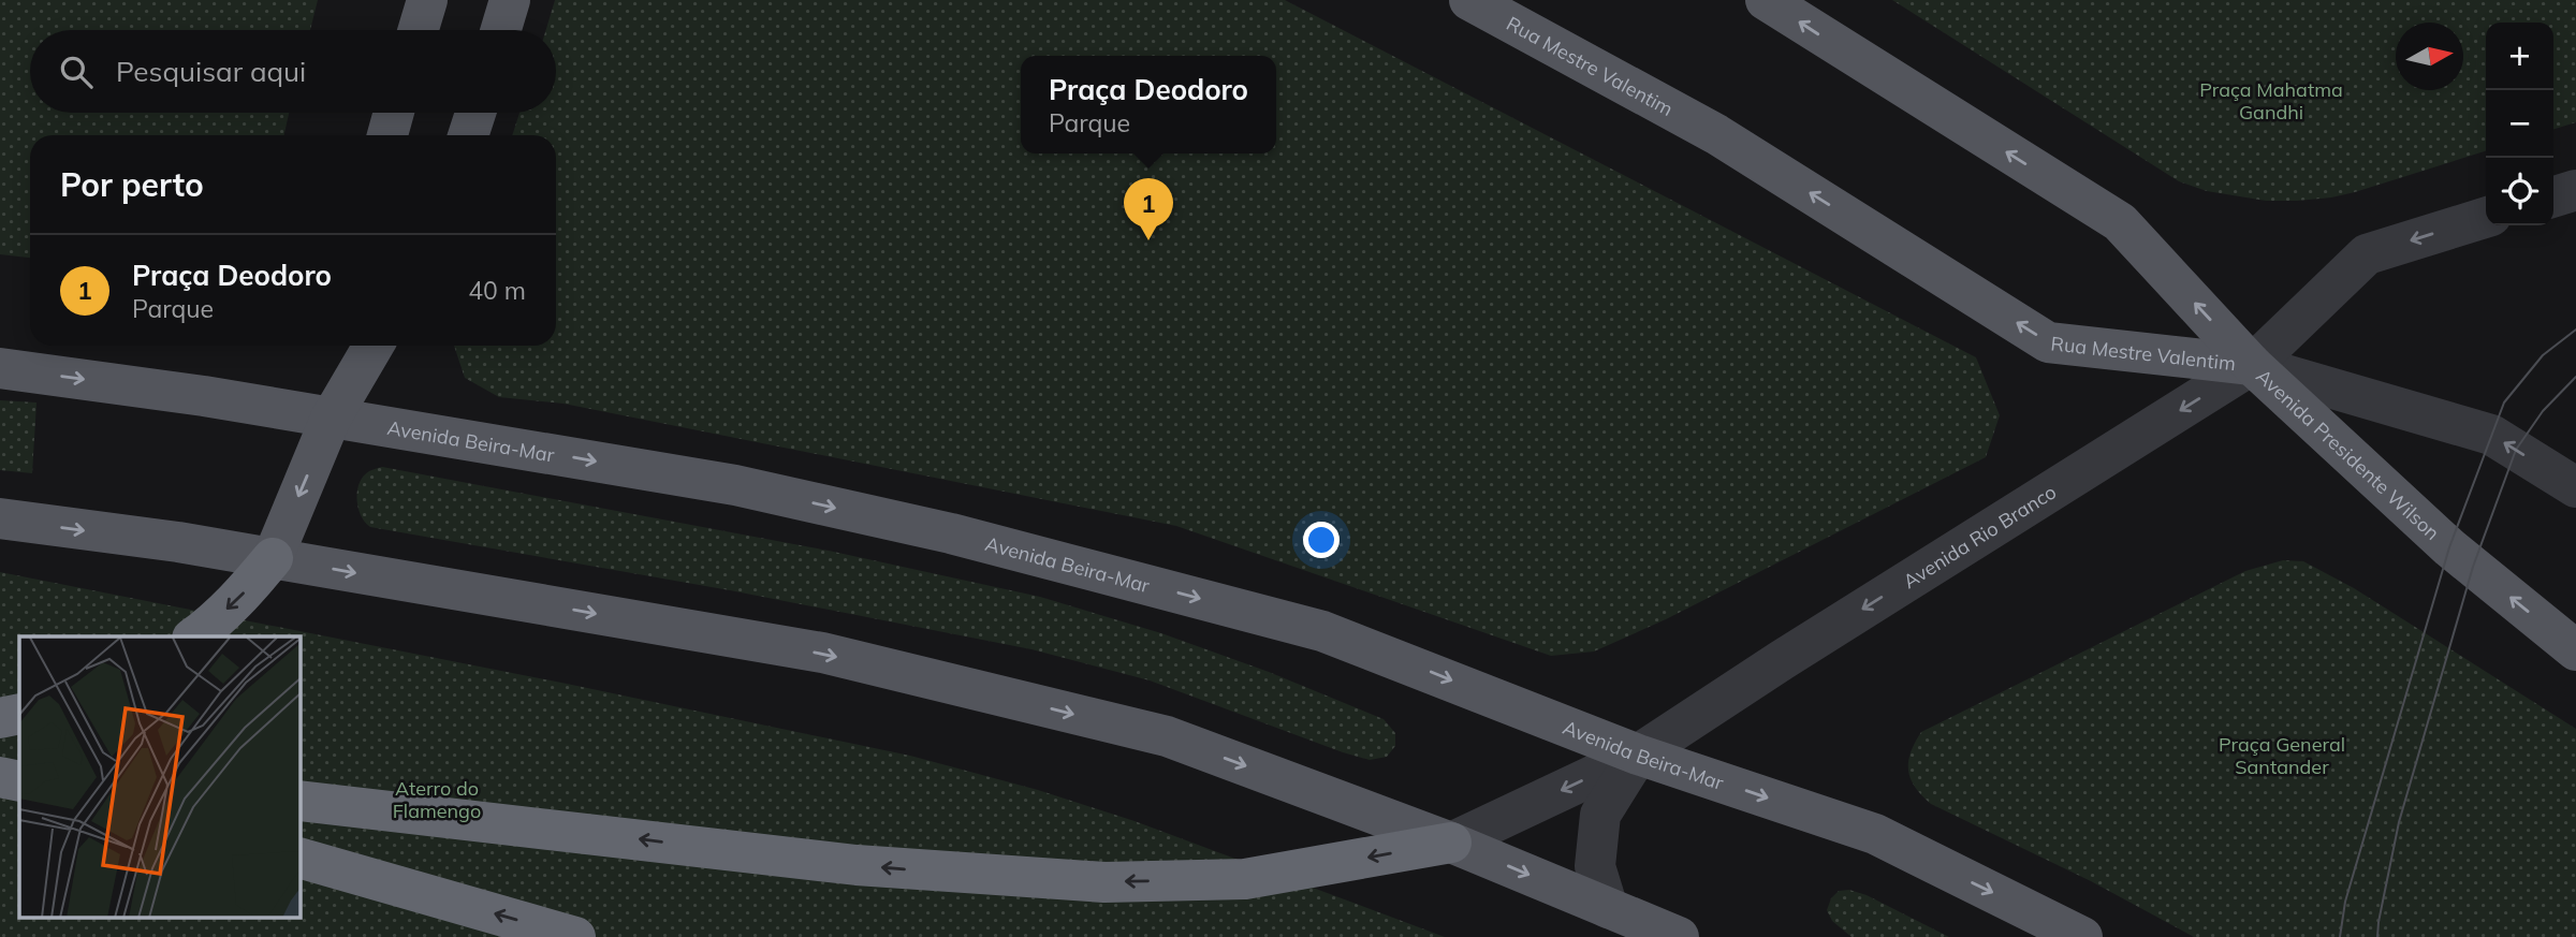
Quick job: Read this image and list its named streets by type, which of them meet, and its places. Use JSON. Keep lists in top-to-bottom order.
{
  "streets": {
    "main road": ["Rua Mestre Valentim", "Avenida Beira-Mar", "Avenida Presidente Wilson"],
    "street": ["Avenida Rio Branco"]
  },
  "crossings": [
    ["Rua Mestre Valentim", "Avenida Presidente Wilson"],
    ["Rua Mestre Valentim", "Avenida Rio Branco"],
    ["Avenida Beira-Mar", "Avenida Rio Branco"],
    ["Avenida Presidente Wilson", "Avenida Rio Branco"]
  ],
  "one_way": ["Rua Mestre Valentim", "Avenida Presidente Wilson", "Avenida Rio Branco"],
  "parks": ["Praça Mahatma Gandhi", "Praça General Santander", "Aterro do Flamengo"],
  "north": "right",
  "page": {
    "map_buttons": ["+", "−"],
    "search": "Pesquisar aqui",
    "popup": ["Praça Deodoro", "Parque"],
    "heading": "Por perto",
    "pins": "1",
    "list": [
      {
        "mark": "1",
        "name": "Praça Deodoro",
        "note": "Parque",
        "value": "40 m"
      }
    ]
  }
}
